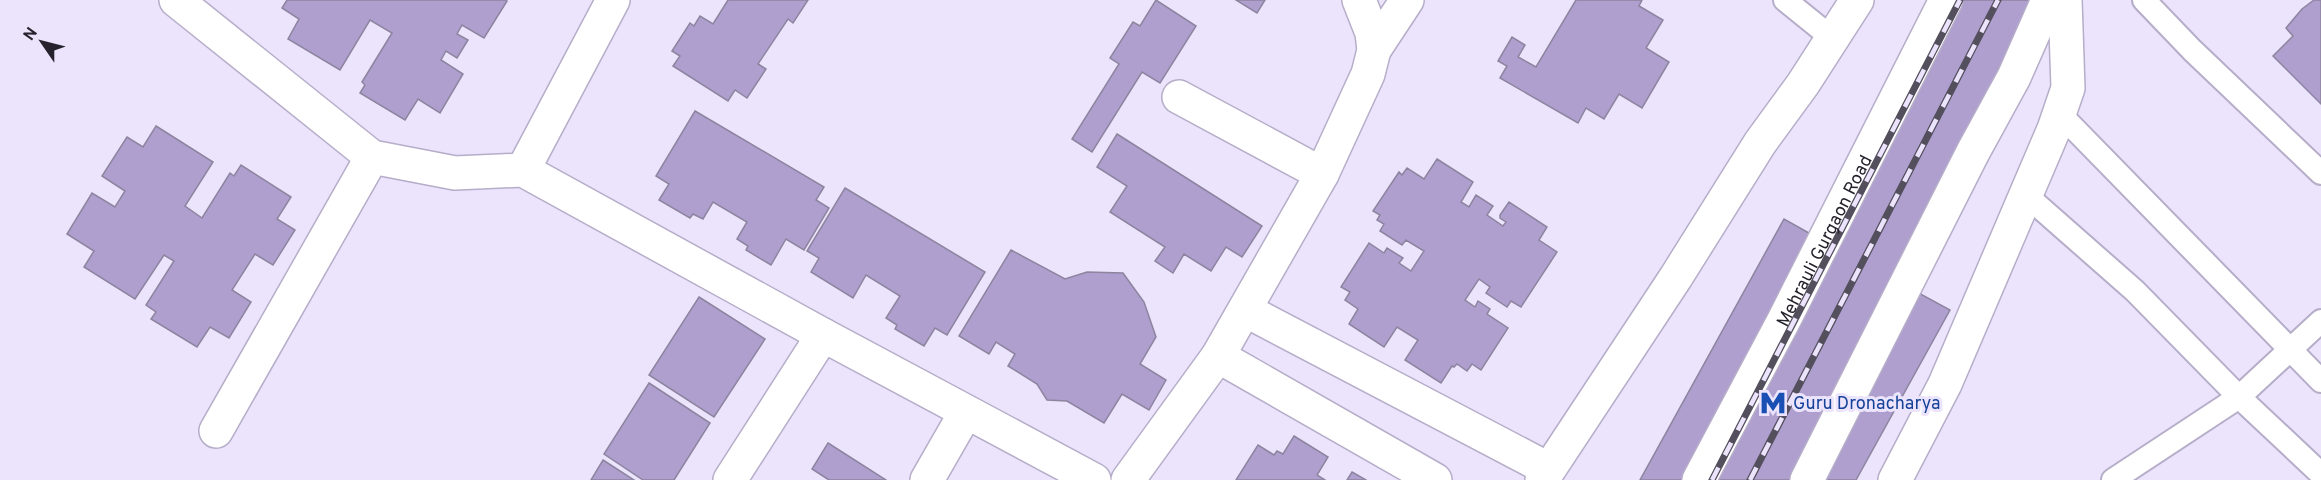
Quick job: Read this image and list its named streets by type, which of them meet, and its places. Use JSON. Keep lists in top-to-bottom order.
{
  "streets": {
    "main road": ["Mehrauli Gurgaon Road"]
  },
  "places": {
    "metro station": ["Guru Dronacharya"]
  },
  "north": "top left"
}
